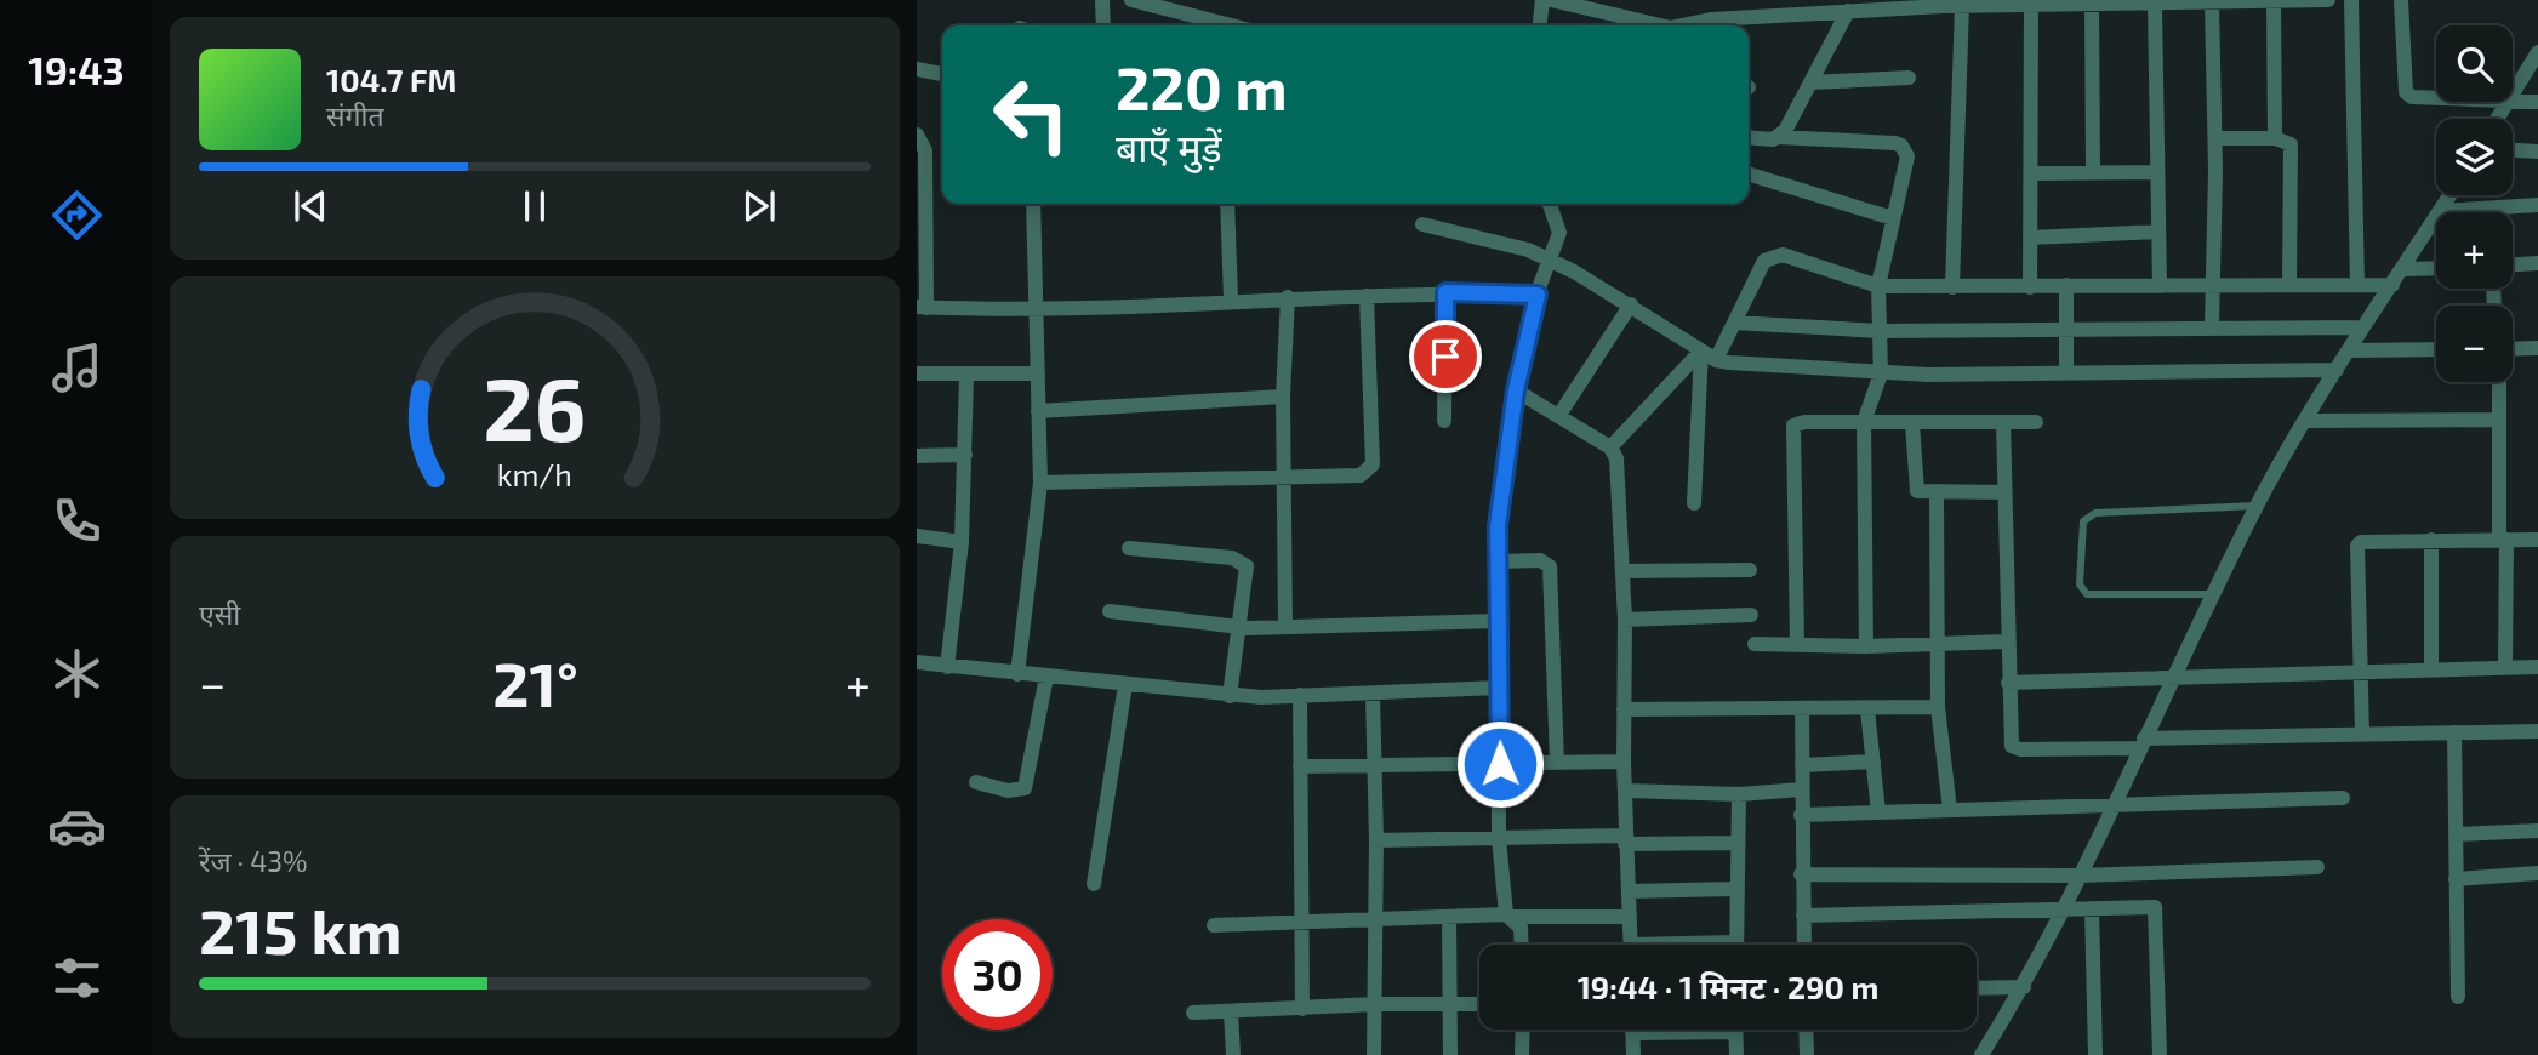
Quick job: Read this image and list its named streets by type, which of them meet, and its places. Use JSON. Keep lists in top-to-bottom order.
{
  "page": {
    "tabs": "19:43",
    "map_buttons": ["+", "−"],
    "turn": ["220 m", "बाएँ मुड़ें"],
    "song": ["104.7 FM", "संगीत"],
    "tile": [
      "एसी",
      ["रेंज · 43%", "215 km"]
    ],
    "heat": ["−", "21°", "+"],
    "limit": "30",
    "trip": "19:44 · 1 मिनट · 290 m",
    "gauge": ["26", "km/h"]
  }
}
